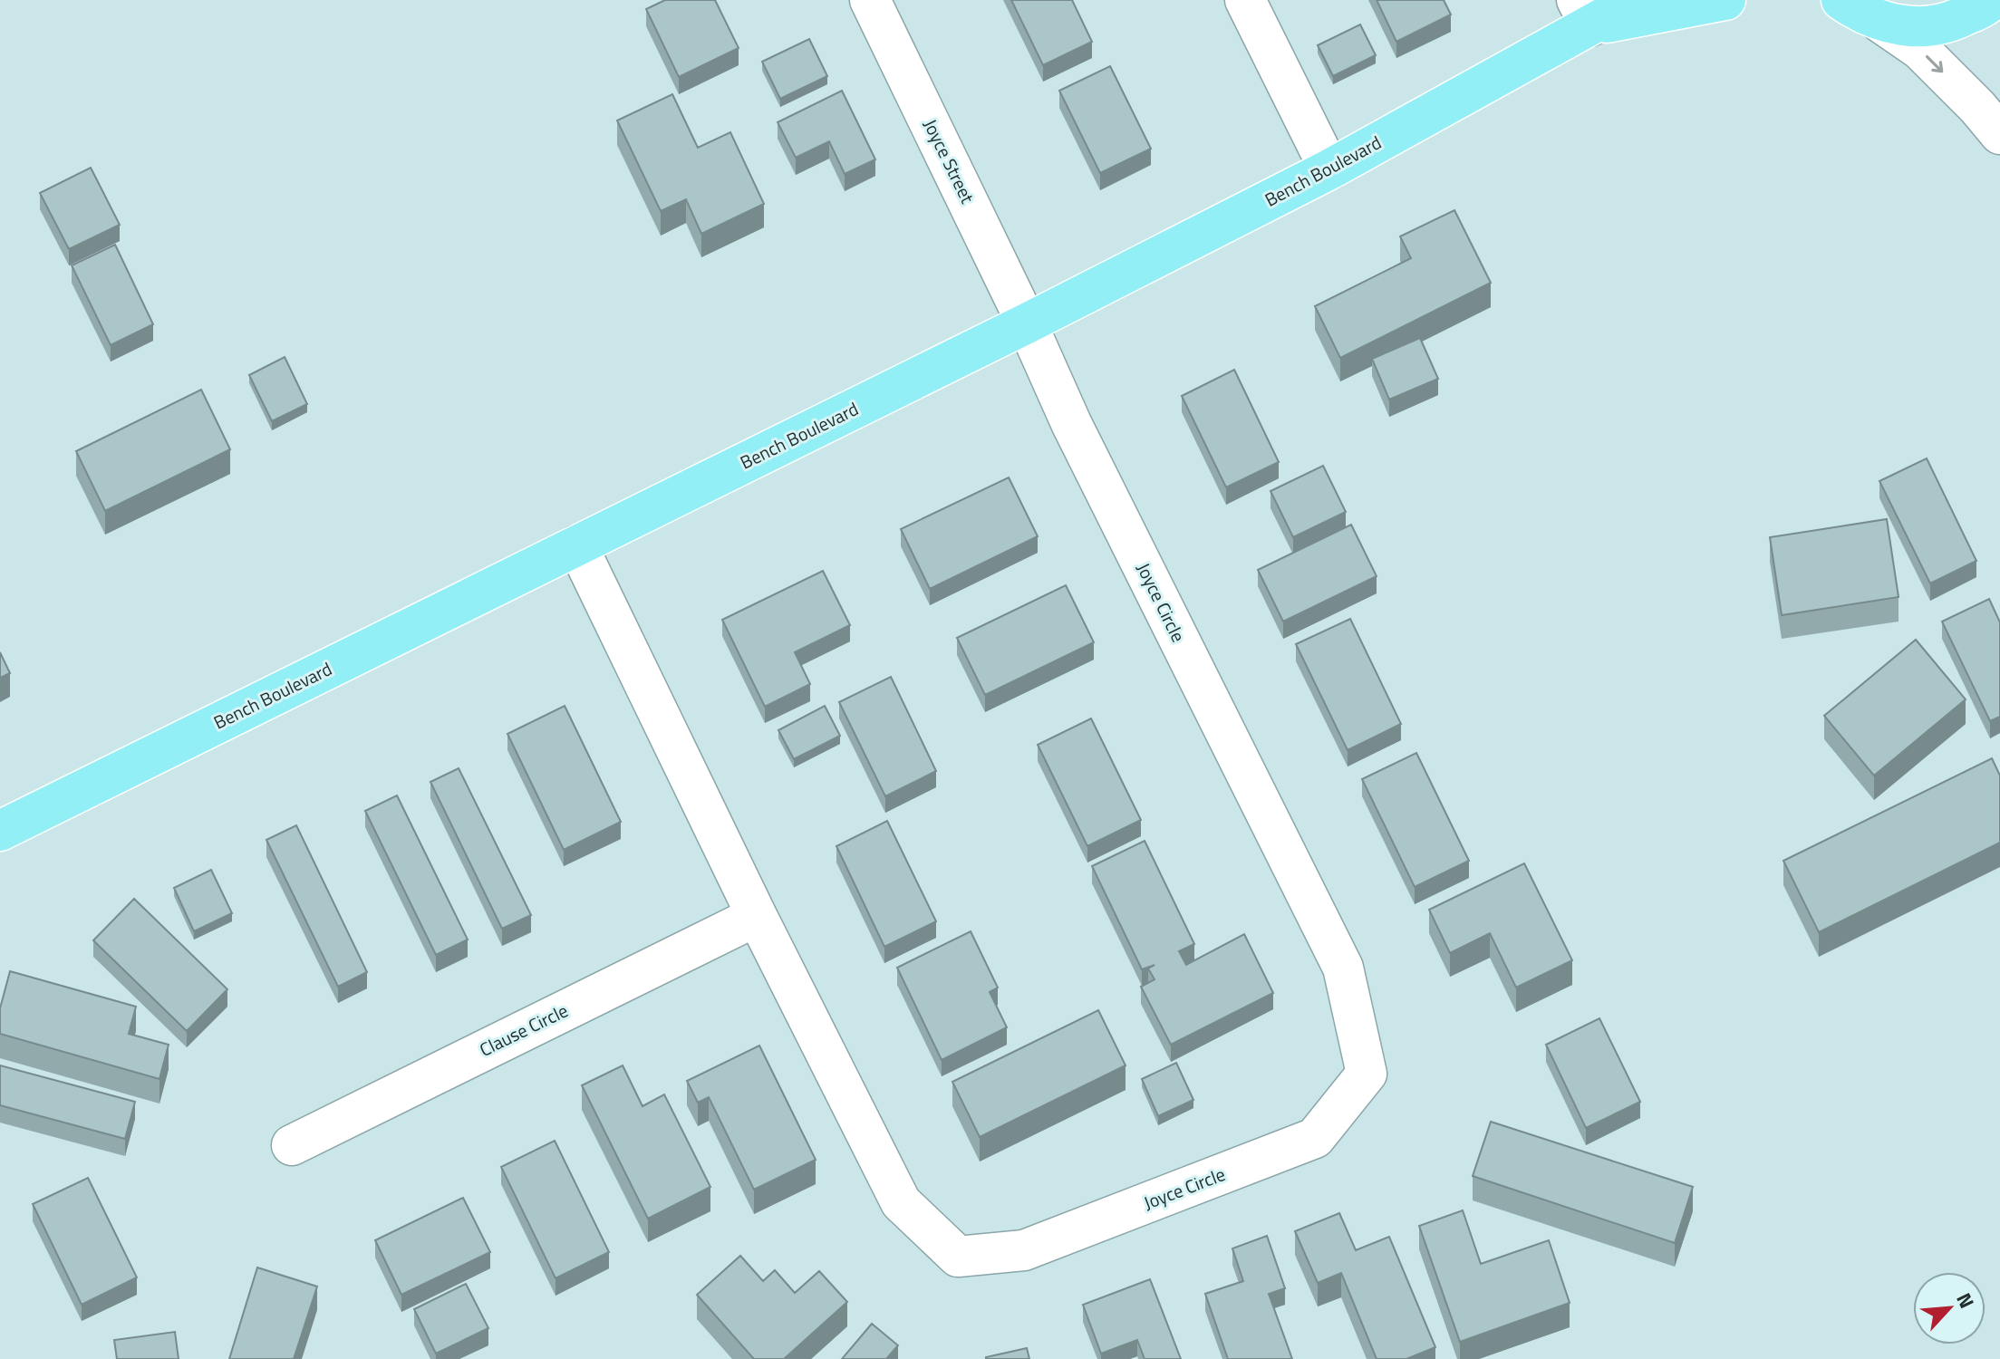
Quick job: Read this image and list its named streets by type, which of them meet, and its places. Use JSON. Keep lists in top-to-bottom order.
{
  "streets": {
    "main road": ["Bench Boulevard"],
    "street": ["Joyce Street", "Joyce Circle", "Clause Circle"]
  },
  "crossings": [
    ["Joyce Street", "Bench Boulevard"],
    ["Joyce Street", "Joyce Circle"],
    ["Bench Boulevard", "Joyce Circle"],
    ["Joyce Circle", "Clause Circle"]
  ],
  "north": "top right"
}
